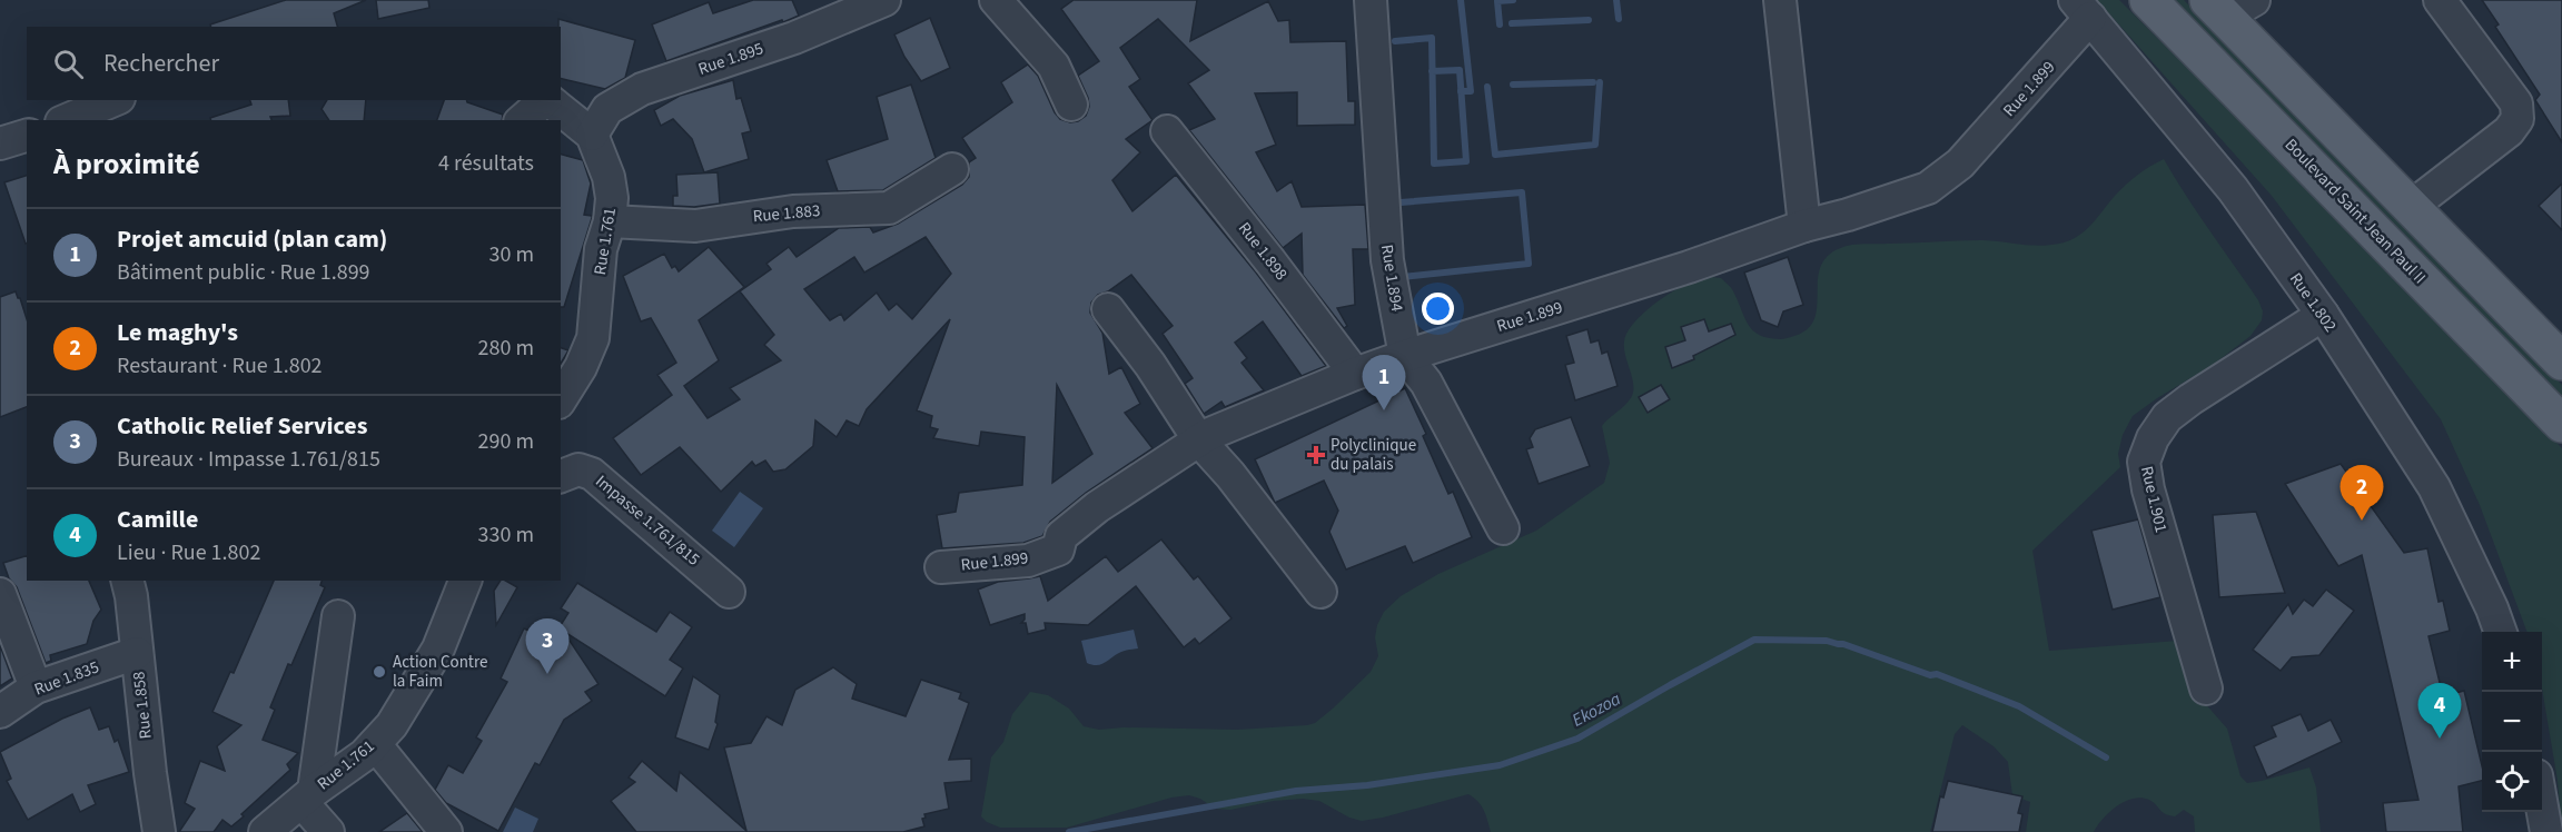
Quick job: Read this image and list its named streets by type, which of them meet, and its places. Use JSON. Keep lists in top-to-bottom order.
{
  "streets": {
    "main road": ["Boulevard Saint Jean Paul II"],
    "street": [
      "Rue 1.895",
      "Rue 1.899",
      "Rue 1.883",
      "Rue 1.761",
      "Rue 1.898",
      "Rue 1.894",
      "Rue 1.802",
      "Rue 1.901",
      "Impasse 1.761/815",
      "Rue 1.835",
      "Rue 1.858"
    ]
  },
  "crossings": [
    ["Rue 1.895", "Rue 1.761"],
    ["Rue 1.899", "Rue 1.898"],
    ["Rue 1.899", "Rue 1.894"],
    ["Rue 1.899", "Rue 1.802"],
    ["Rue 1.883", "Rue 1.761"],
    ["Rue 1.802", "Rue 1.901"],
    ["Rue 1.835", "Rue 1.858"]
  ],
  "water": ["Ekozoa"],
  "places": {
    "health": ["Polyclinique du palais"],
    "other": ["Action Contre la Faim"]
  },
  "page": {
    "search": "Rechercher",
    "heading": ["À proximité", "4 résultats"],
    "list": [
      {
        "mark": "1",
        "name": "Projet amcuid (plan cam)",
        "note": "Bâtiment public · Rue 1.899",
        "value": "30 m"
      },
      {
        "mark": "2",
        "name": "Le maghy's",
        "note": "Restaurant · Rue 1.802",
        "value": "280 m"
      },
      {
        "mark": "3",
        "name": "Catholic Relief Services",
        "note": "Bureaux · Impasse 1.761/815",
        "value": "290 m"
      },
      {
        "mark": "4",
        "name": "Camille",
        "note": "Lieu · Rue 1.802",
        "value": "330 m"
      }
    ],
    "pins": [
      "1",
      "2",
      "3",
      "4"
    ],
    "map_buttons": ["+", "−"]
  }
}
